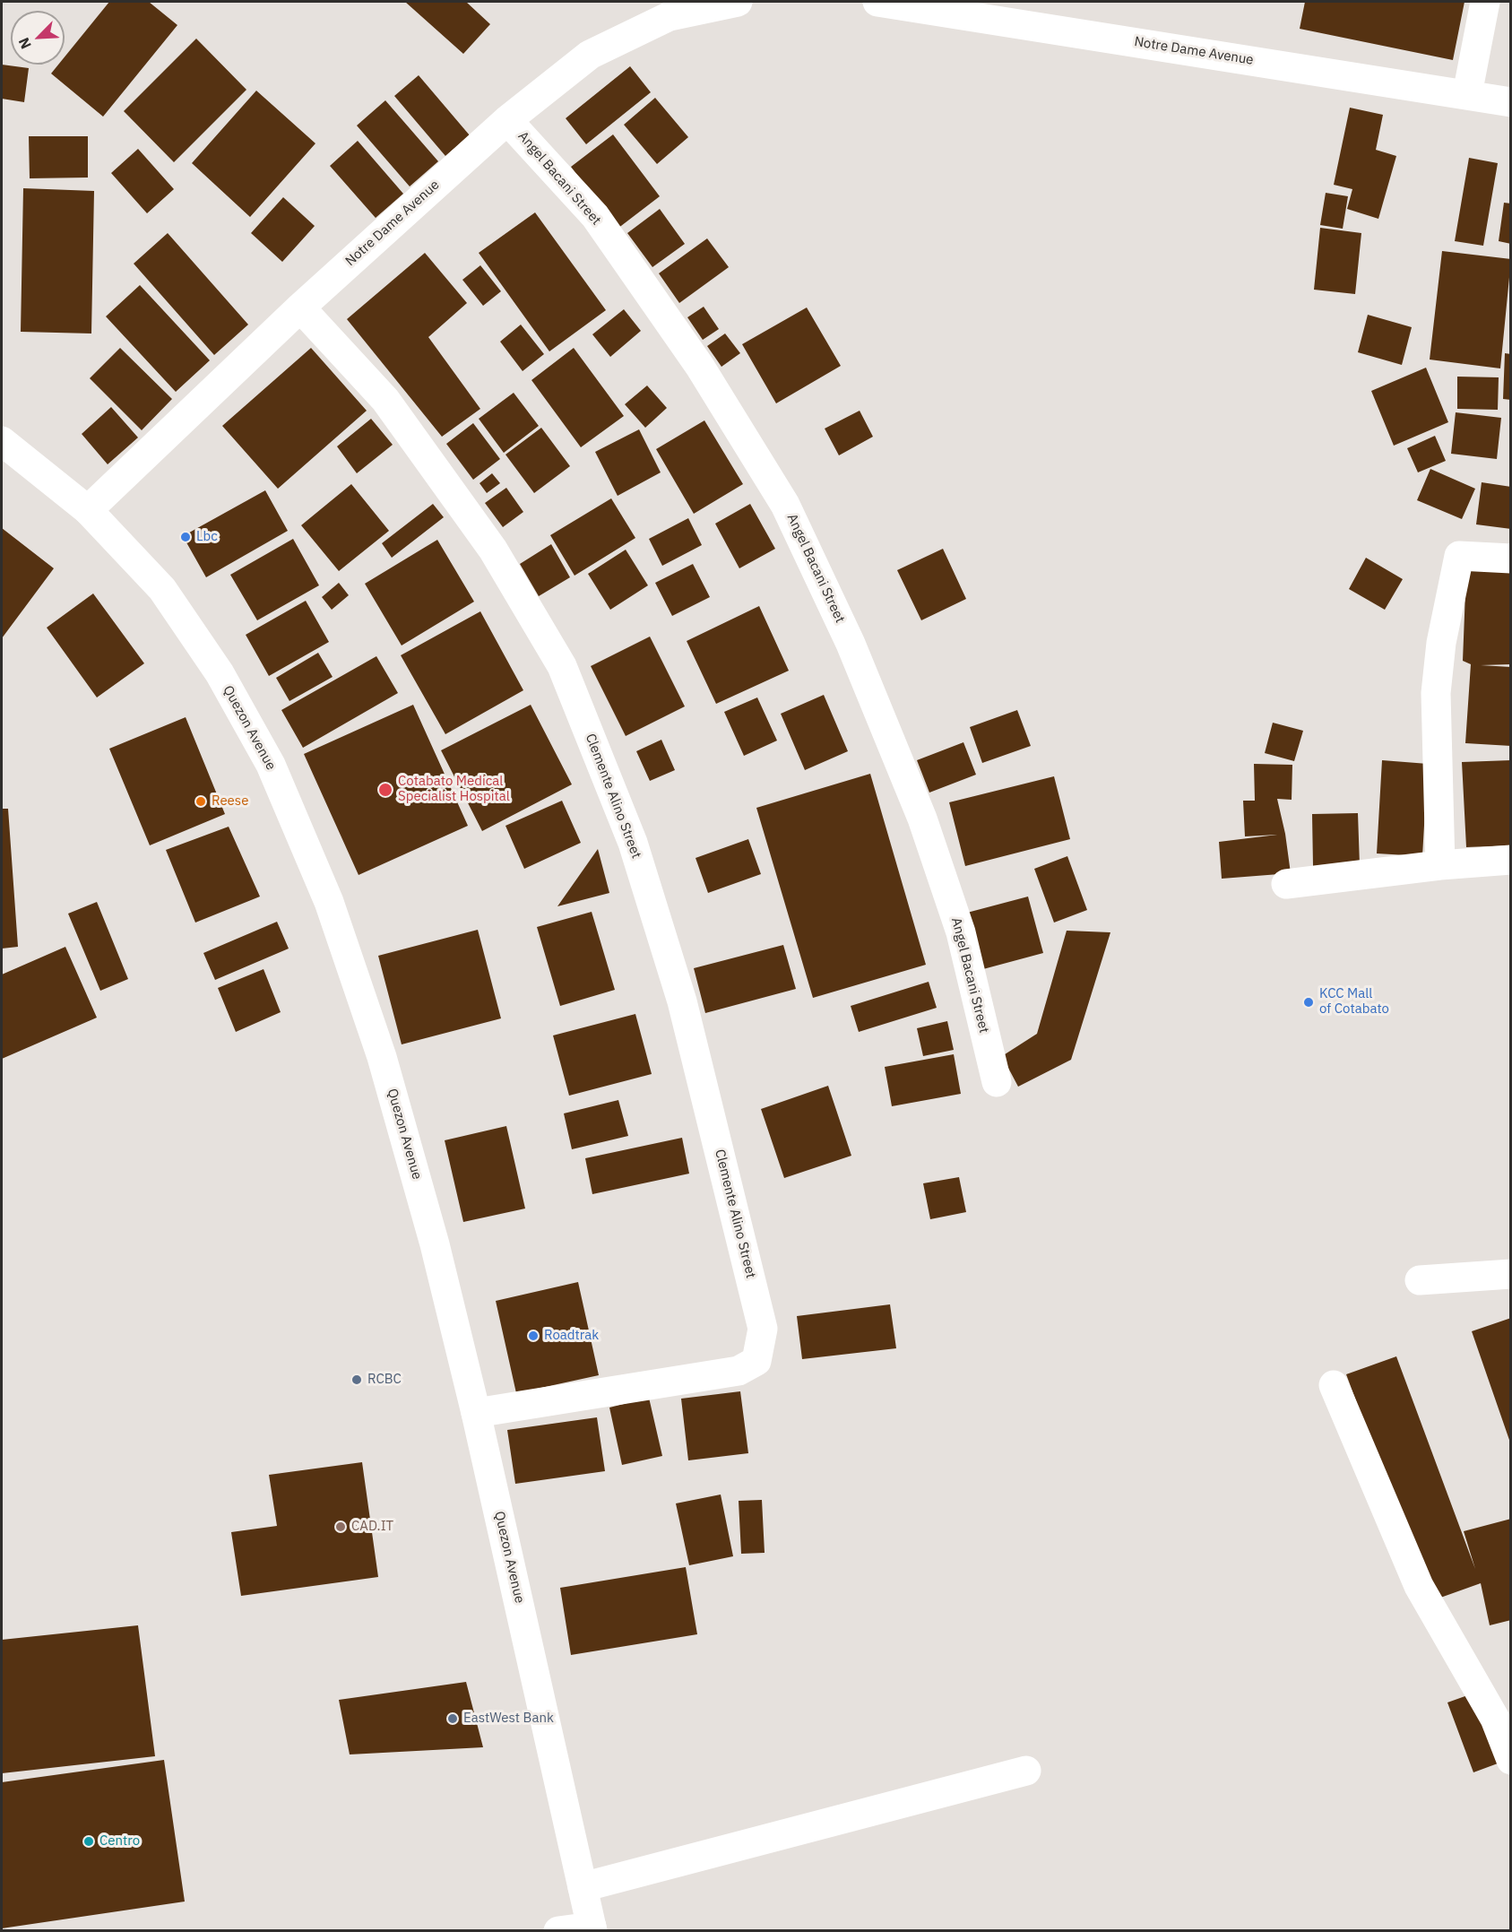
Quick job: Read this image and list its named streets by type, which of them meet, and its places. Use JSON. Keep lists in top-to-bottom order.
{
  "streets": {
    "street": [
      "Notre Dame Avenue",
      "Angel Bacani Street",
      "Quezon Avenue",
      "Clemente Alino Street"
    ]
  },
  "crossings": [
    ["Notre Dame Avenue", "Angel Bacani Street"],
    ["Notre Dame Avenue", "Quezon Avenue"],
    ["Notre Dame Avenue", "Clemente Alino Street"],
    ["Quezon Avenue", "Clemente Alino Street"]
  ],
  "places": [
    "Lbc",
    "Cotabato Medical Specialist Hospital",
    "Reese",
    "KCC Mall of Cotabato",
    "Roadtrak",
    "RCBC",
    "CAD.IT",
    "EastWest Bank",
    "Centro"
  ],
  "north": "bottom left"
}
